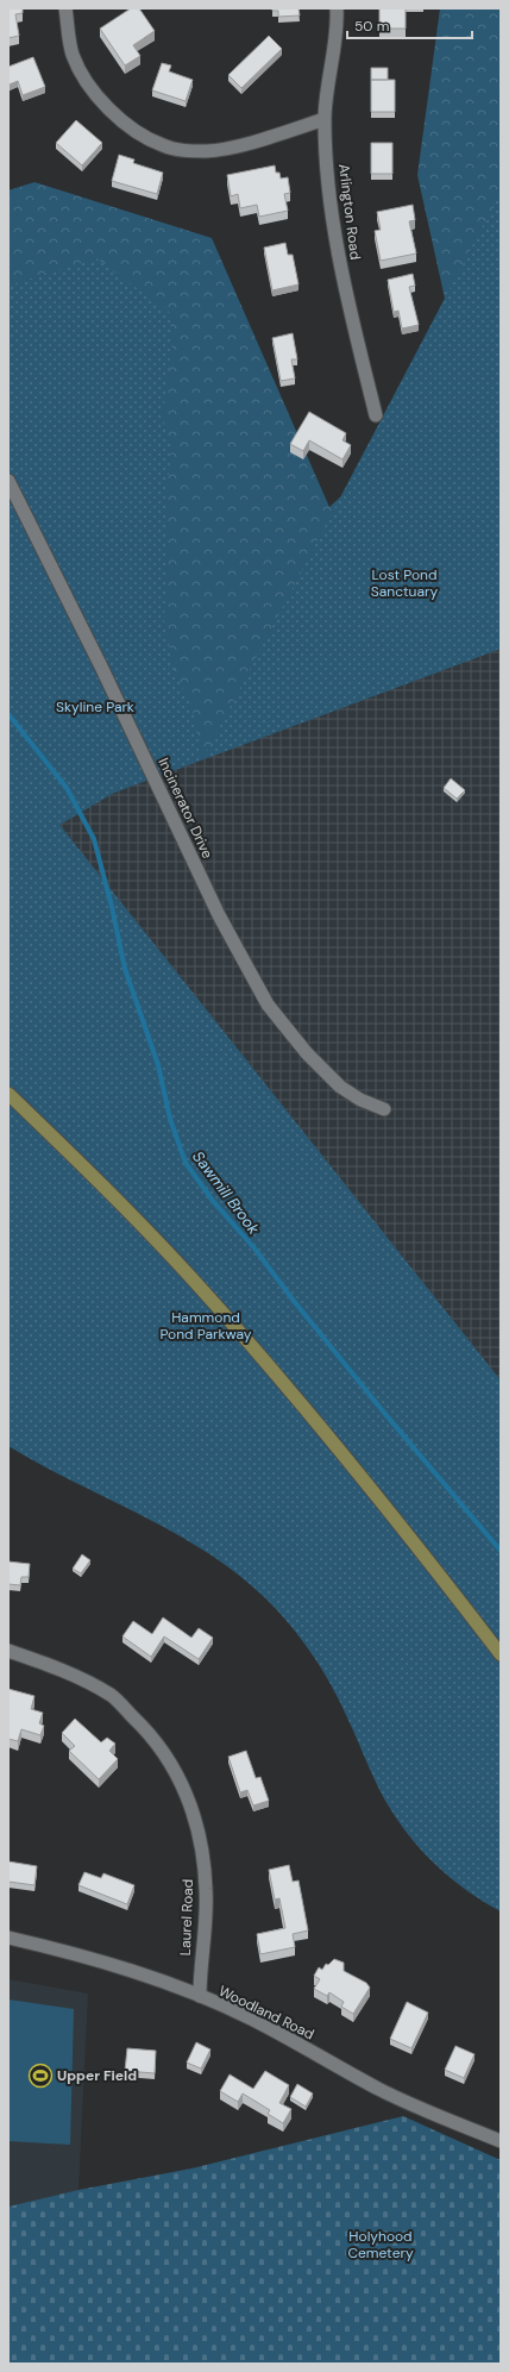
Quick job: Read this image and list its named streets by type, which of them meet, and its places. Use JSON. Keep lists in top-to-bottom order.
{
  "streets": {
    "street": [
      "Arlington Road",
      "Incinerator Drive",
      "Laurel Road",
      "Woodland Road"
    ]
  },
  "crossings": [
    ["Laurel Road", "Woodland Road"]
  ],
  "water": ["Sawmill Brook"],
  "parks": [
    "Lost Pond Sanctuary",
    "Skyline Park",
    "Hammond Pond Parkway",
    "Holyhood Cemetery"
  ],
  "places": {
    "sports": ["Upper Field"]
  },
  "scale_bar": "50 m"
}
